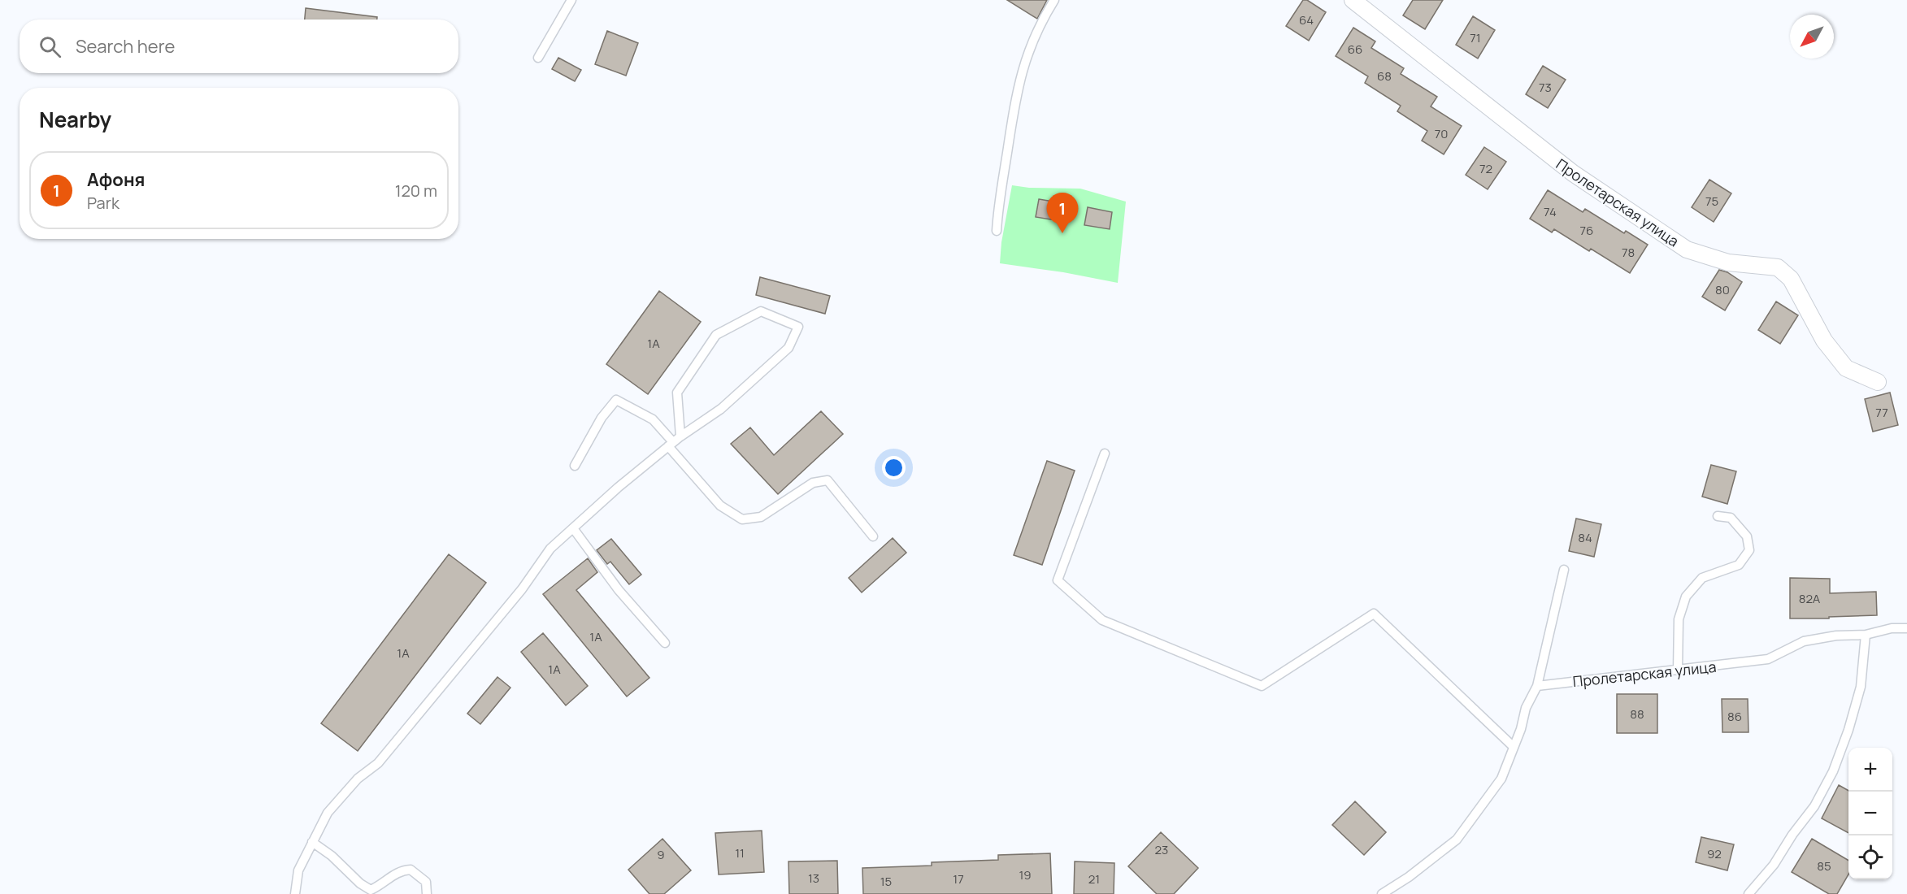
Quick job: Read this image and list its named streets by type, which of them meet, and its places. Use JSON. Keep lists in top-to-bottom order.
{
  "streets": {
    "street": ["Пролетарская улица"]
  },
  "house_numbers": [
    "64",
    "71",
    "66",
    "68",
    "73",
    "70",
    "72",
    "75",
    "74",
    "76",
    "78",
    "80",
    "1А",
    "77",
    "84",
    "82А",
    "1А",
    "1А",
    "1А",
    "88",
    "86",
    "23",
    "11",
    "92",
    "9",
    "85",
    "19",
    "13",
    "17",
    "21",
    "15"
  ],
  "north": "bottom left",
  "page": {
    "search": "Search here",
    "heading": "Nearby",
    "list": [
      {
        "mark": "1",
        "name": "Афоня",
        "note": "Park",
        "value": "120 m"
      }
    ],
    "pins": "1",
    "map_buttons": ["+", "−"]
  }
}
